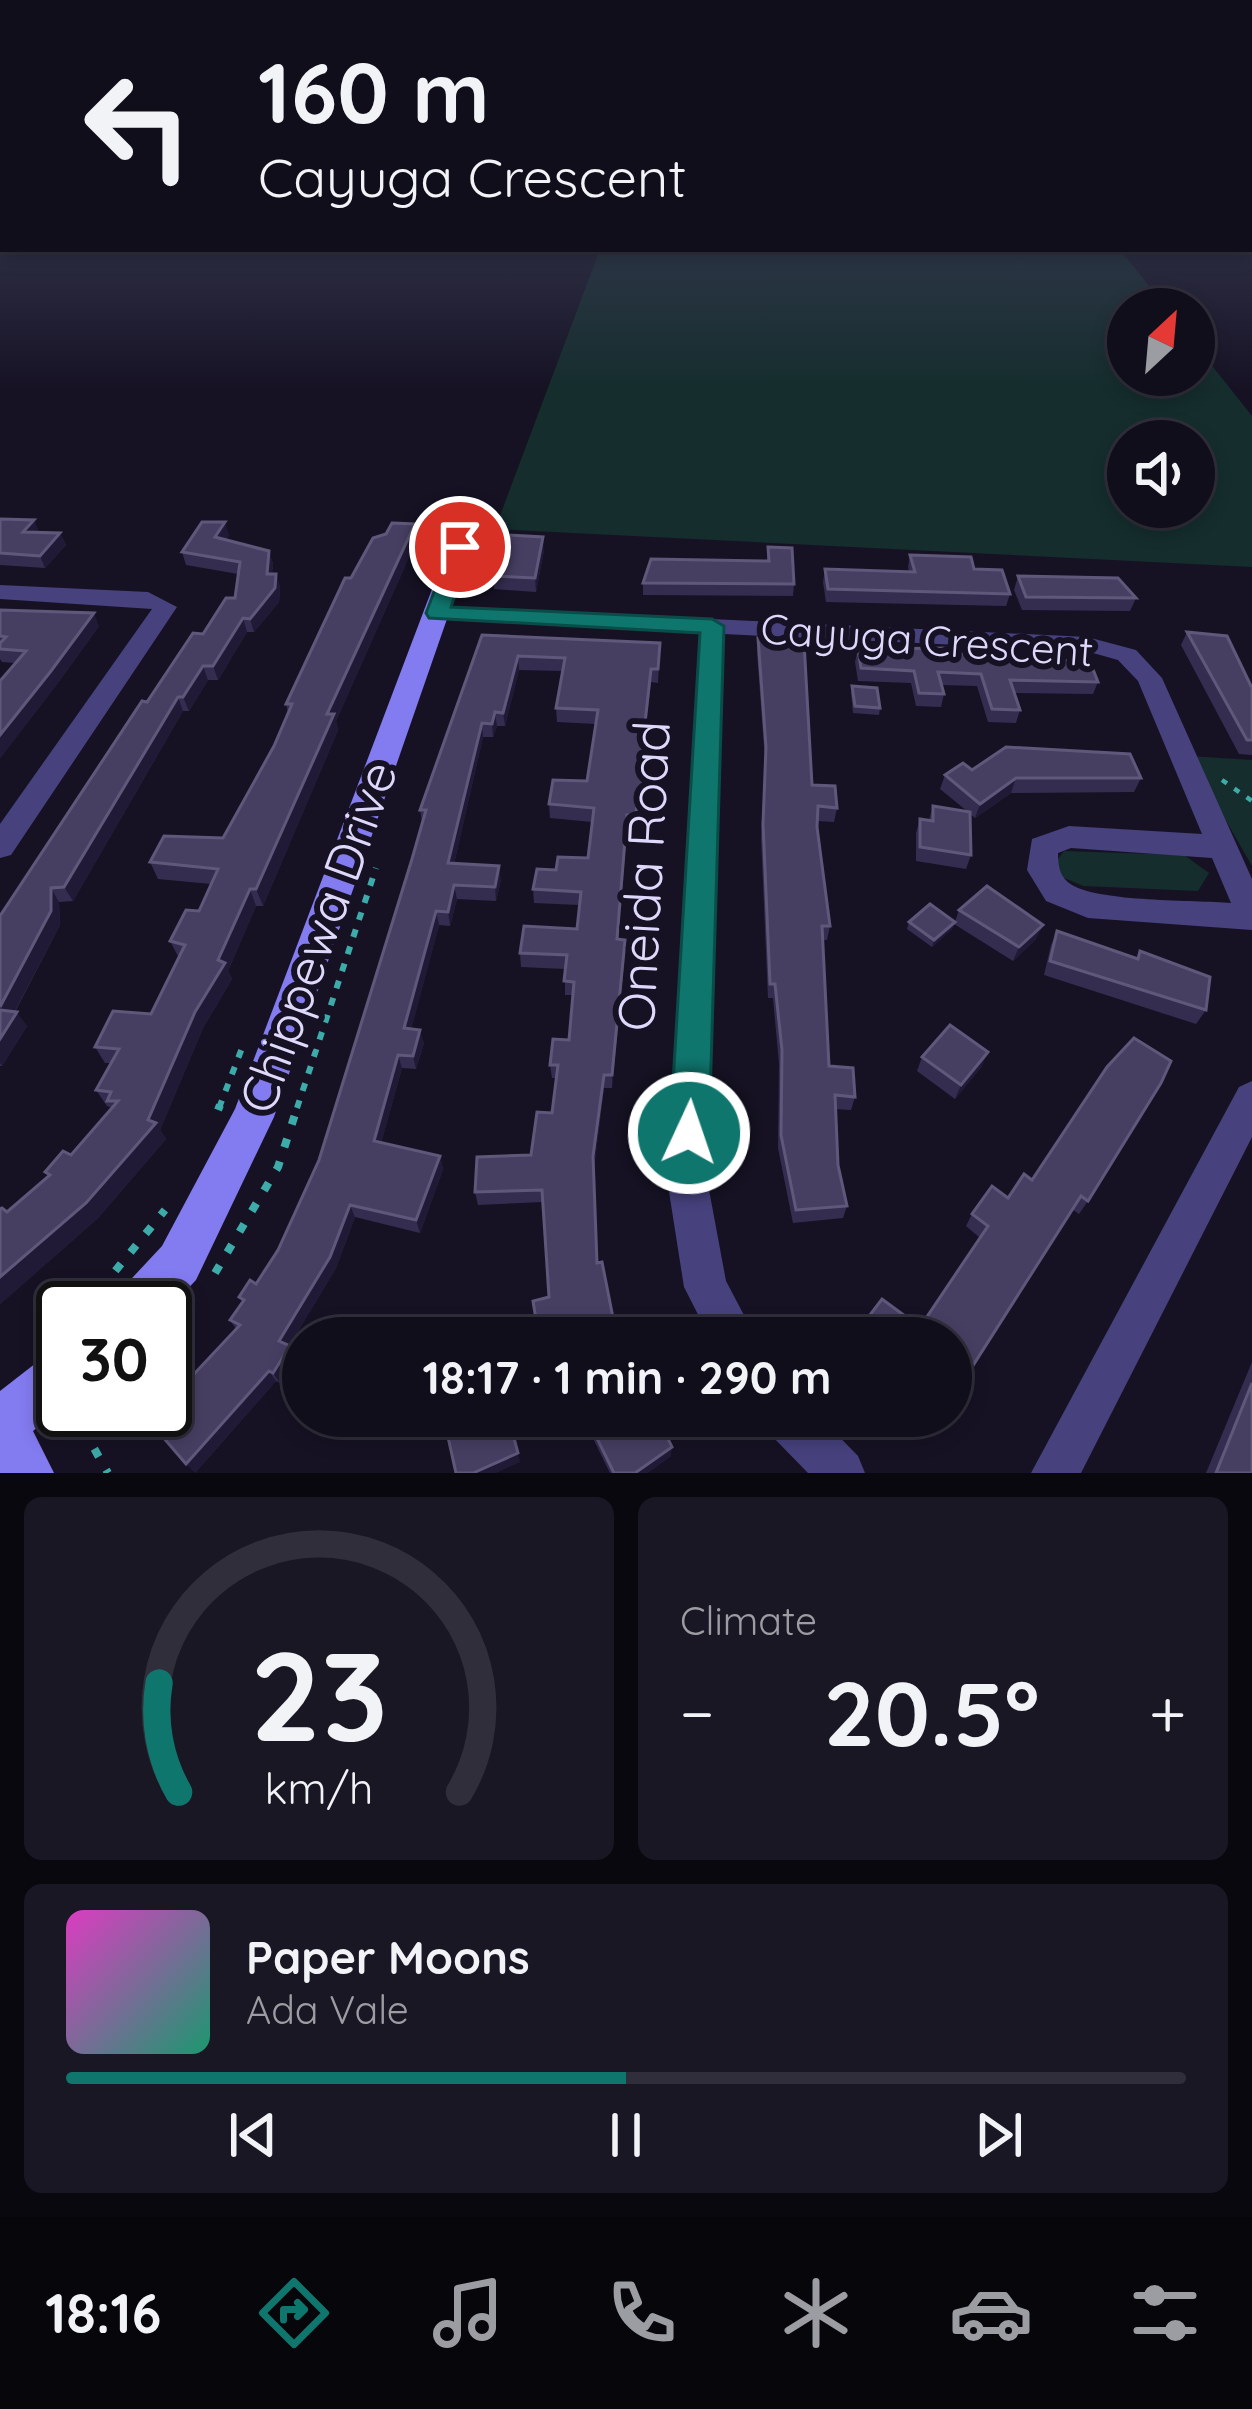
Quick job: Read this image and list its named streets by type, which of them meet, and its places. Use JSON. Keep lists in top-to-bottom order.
{
  "streets": {
    "street": ["Cayuga Crescent", "Oneida Road", "Chippewa Drive"]
  },
  "crossings": [
    ["Cayuga Crescent", "Oneida Road"],
    ["Cayuga Crescent", "Chippewa Drive"]
  ],
  "north": "top right",
  "page": {
    "turn": ["160 m", "Cayuga Crescent"],
    "limit": "30",
    "trip": "18:17 · 1 min · 290 m",
    "tile": "Climate",
    "heat": ["−", "20.5°", "+"],
    "song": ["Paper Moons", "Ada Vale"],
    "tabs": "18:16",
    "gauge": ["23", "km/h"]
  }
}
